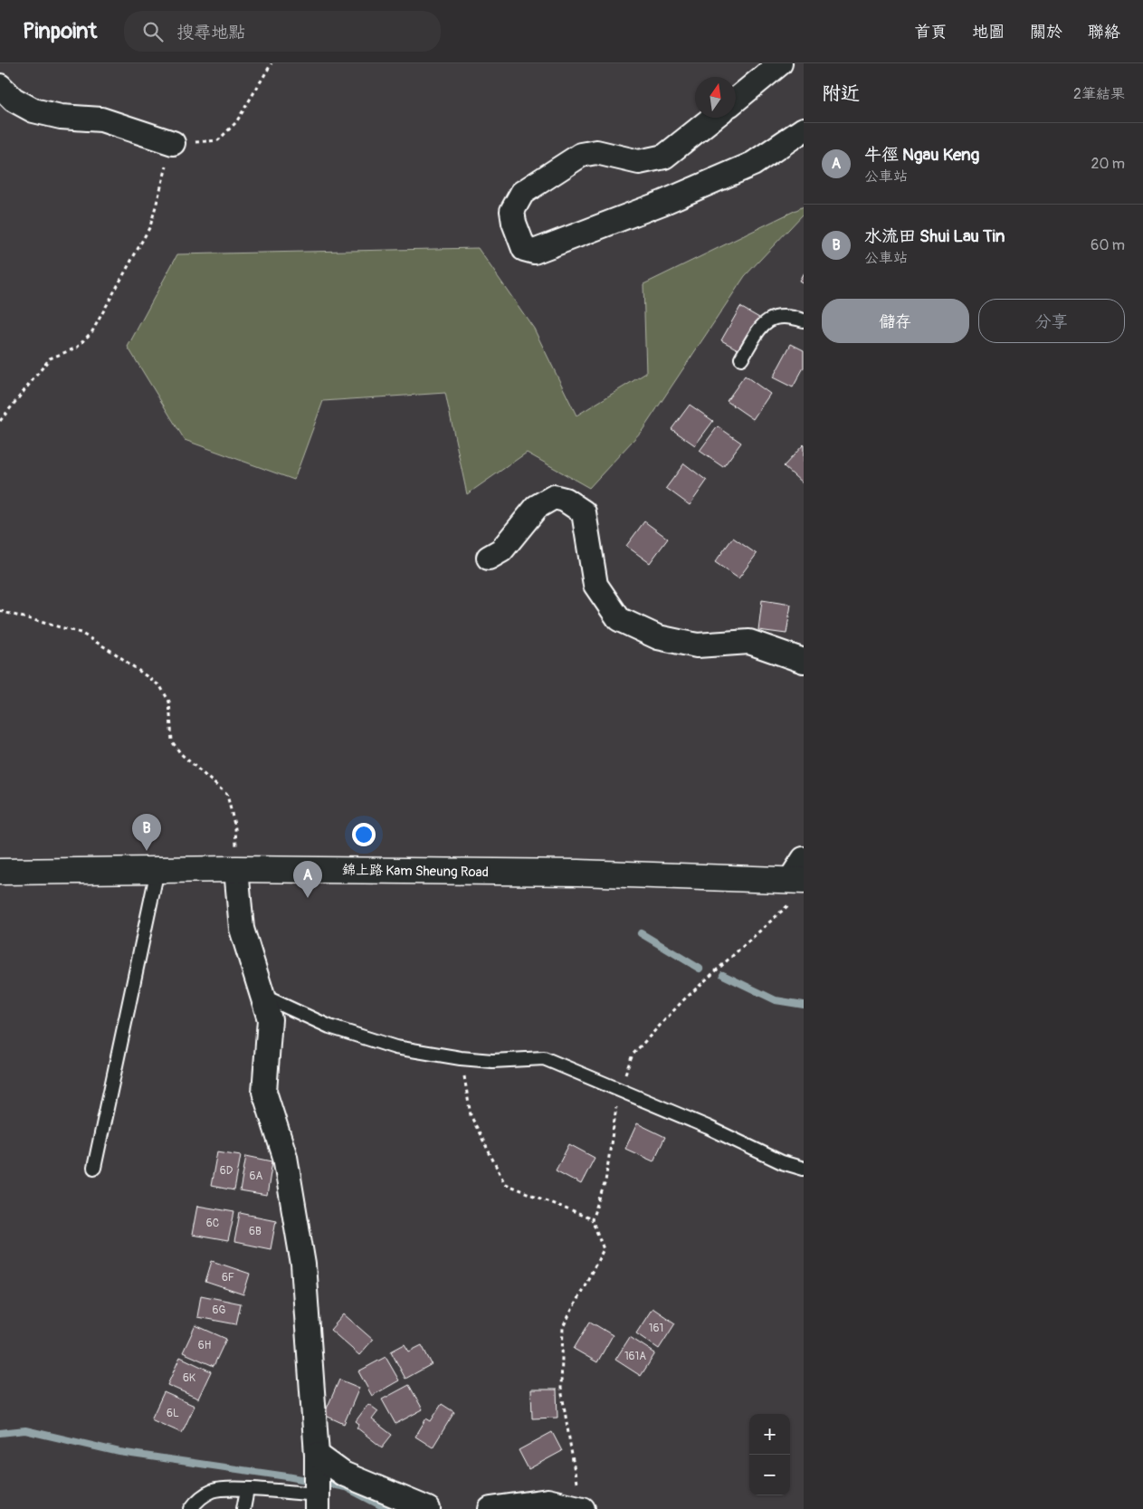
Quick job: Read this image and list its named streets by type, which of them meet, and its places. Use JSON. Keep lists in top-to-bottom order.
{
  "streets": {
    "main road": ["錦上路 Kam Sheung Road"]
  },
  "house_numbers": [
    "6D",
    "6A",
    "6C",
    "6B",
    "6F",
    "6G",
    "161",
    "6H",
    "161A",
    "6K",
    "6L"
  ],
  "north": "top",
  "page": {
    "header": "Pinpoint",
    "search": "搜尋地點",
    "nav": [
      "首頁",
      "地圖",
      "關於",
      "聯絡"
    ],
    "heading": ["附近", "2筆結果"],
    "list": [
      {
        "mark": "A",
        "name": "牛徑 Ngau Keng",
        "note": "公車站",
        "value": "20 m"
      },
      {
        "mark": "B",
        "name": "水流田 Shui Lau Tin",
        "note": "公車站",
        "value": "60 m"
      }
    ],
    "buttons": ["儲存", "分享"],
    "pins": ["B", "A"],
    "map_buttons": ["+", "−"]
  }
}
